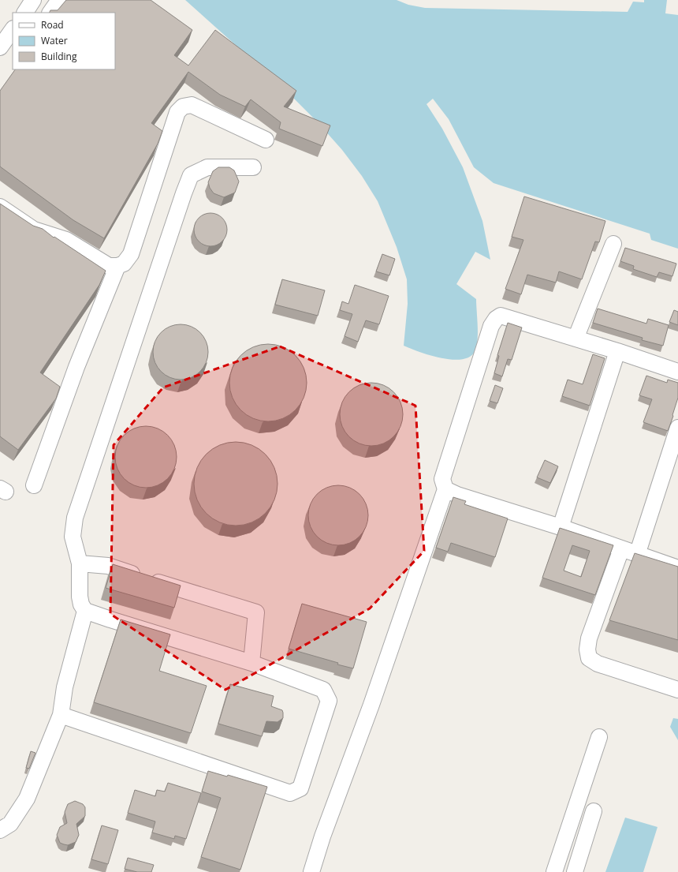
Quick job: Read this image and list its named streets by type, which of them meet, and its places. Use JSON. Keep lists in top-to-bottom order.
{
  "legend": ["Road", "Water", "Building"]
}
